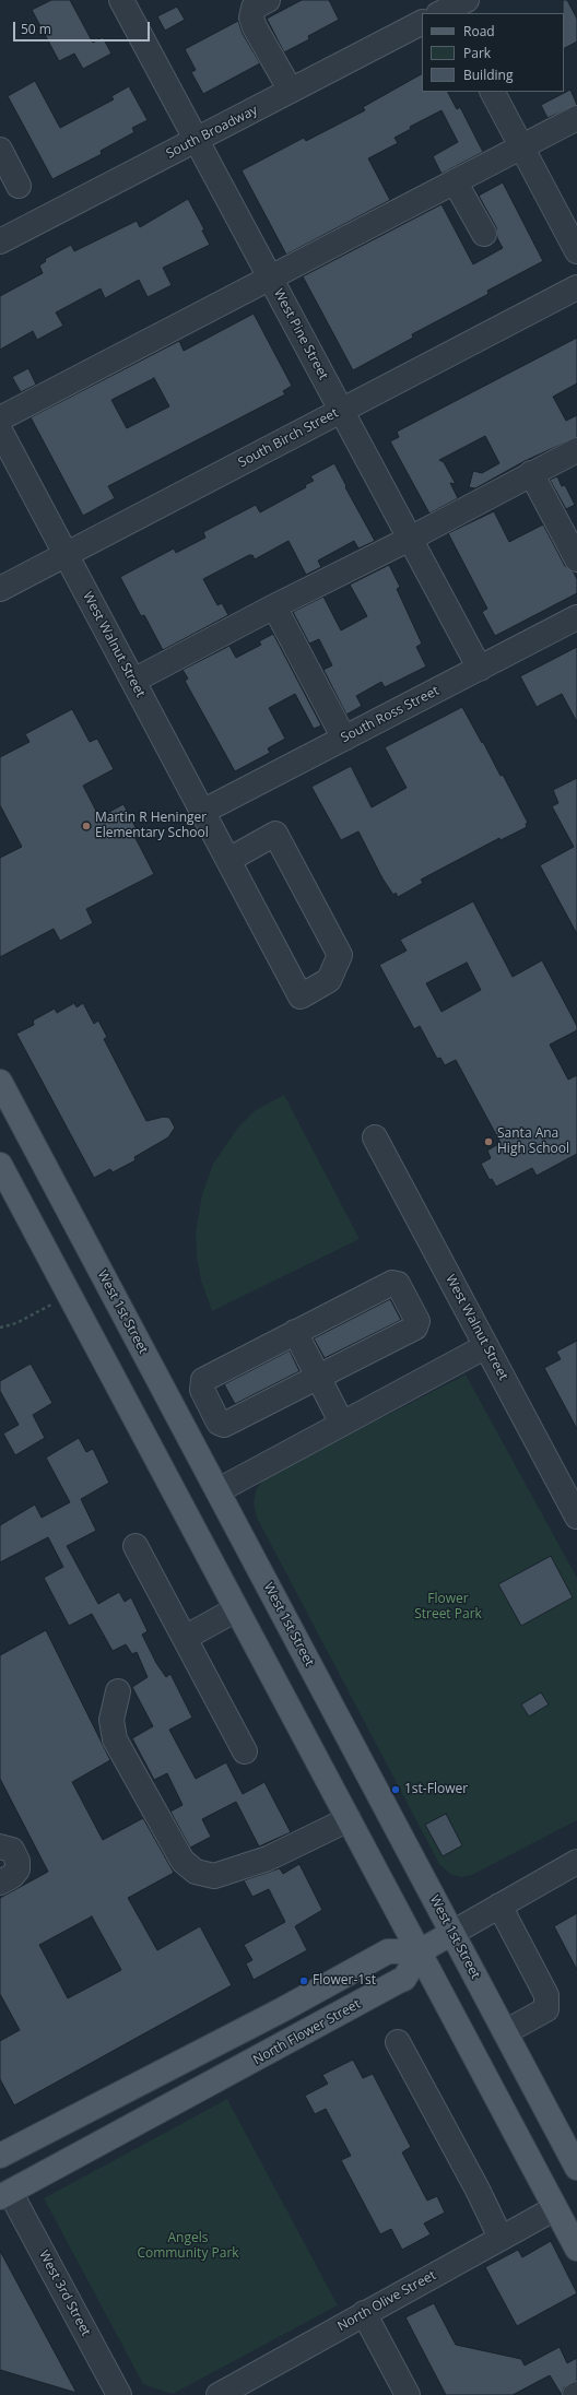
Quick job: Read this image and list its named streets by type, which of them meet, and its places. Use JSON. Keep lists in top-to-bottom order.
{
  "streets": {
    "main road": ["West 1st Street", "North Flower Street"],
    "street": [
      "South Broadway",
      "West Pine Street",
      "South Birch Street",
      "West Walnut Street",
      "South Ross Street",
      "West 3rd Street",
      "North Olive Street"
    ]
  },
  "crossings": [
    ["South Broadway", "West Pine Street"],
    ["West Pine Street", "South Birch Street"],
    ["West Pine Street", "South Ross Street"],
    ["South Birch Street", "West Walnut Street"],
    ["West Walnut Street", "South Ross Street"],
    ["North Flower Street", "West 3rd Street"]
  ],
  "parks": ["Flower Street Park", "Angels Community Park"],
  "places": [
    "Martin R Heninger Elementary School",
    "Santa Ana High School",
    "1st-Flower",
    "Flower-1st"
  ],
  "legend": ["Road", "Park", "Building"],
  "scale_bar": "50 m"
}
